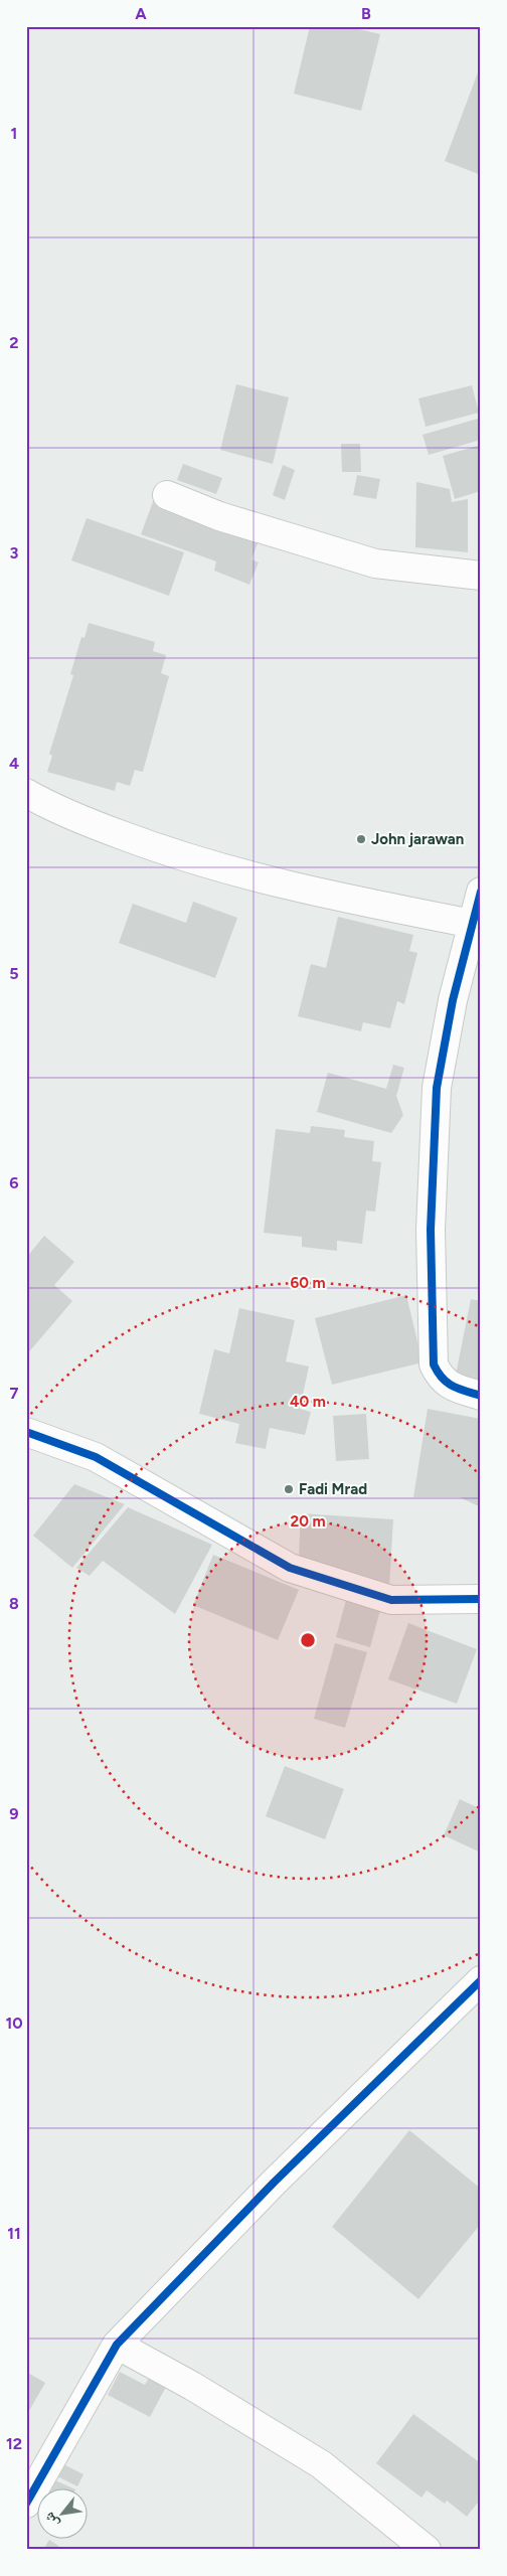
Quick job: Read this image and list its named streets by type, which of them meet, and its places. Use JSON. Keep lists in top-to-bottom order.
{
  "places": ["John jarawan", "Fadi Mrad"],
  "north": "bottom left",
  "grid": {
    "columns": ["A", "B"],
    "rows": [
      "1",
      "2",
      "3",
      "4",
      "5",
      "6",
      "7",
      "8",
      "9",
      "10",
      "11",
      "12"
    ]
  },
  "rings": ["60 m", "40 m", "20 m"]
}
